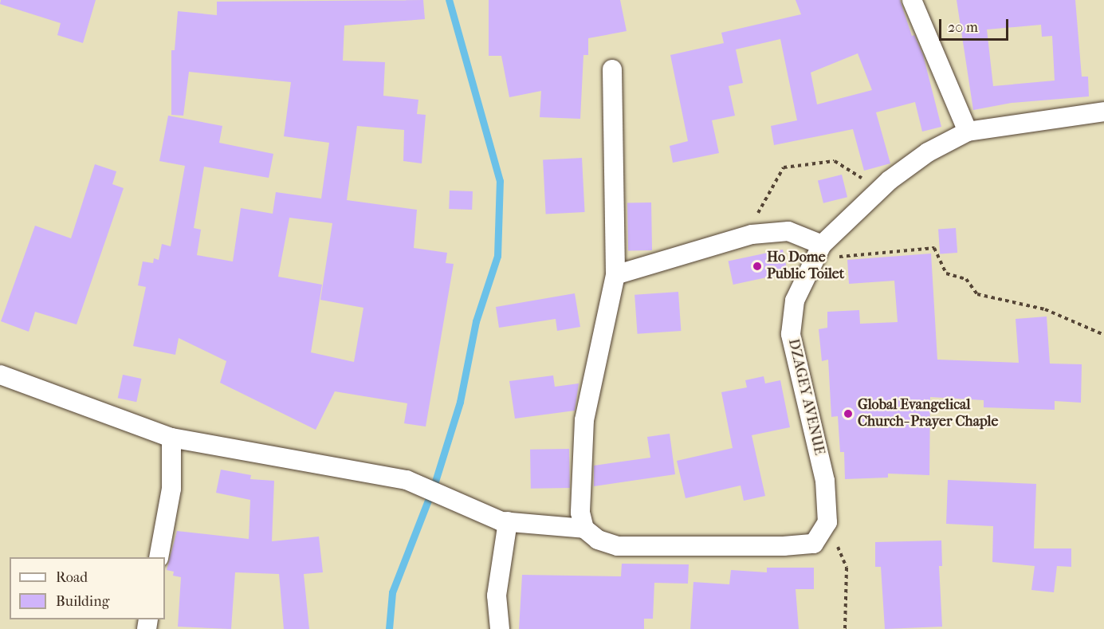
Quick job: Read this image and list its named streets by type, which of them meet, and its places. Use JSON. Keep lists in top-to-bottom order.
{
  "streets": {
    "street": ["DZAGEY AVENUE"]
  },
  "places": ["Ho Dome Public Toilet", "Global Evangelical Church- Prayer Chaple"],
  "legend": ["Road", "Building"],
  "scale_bar": "20 m"
}
